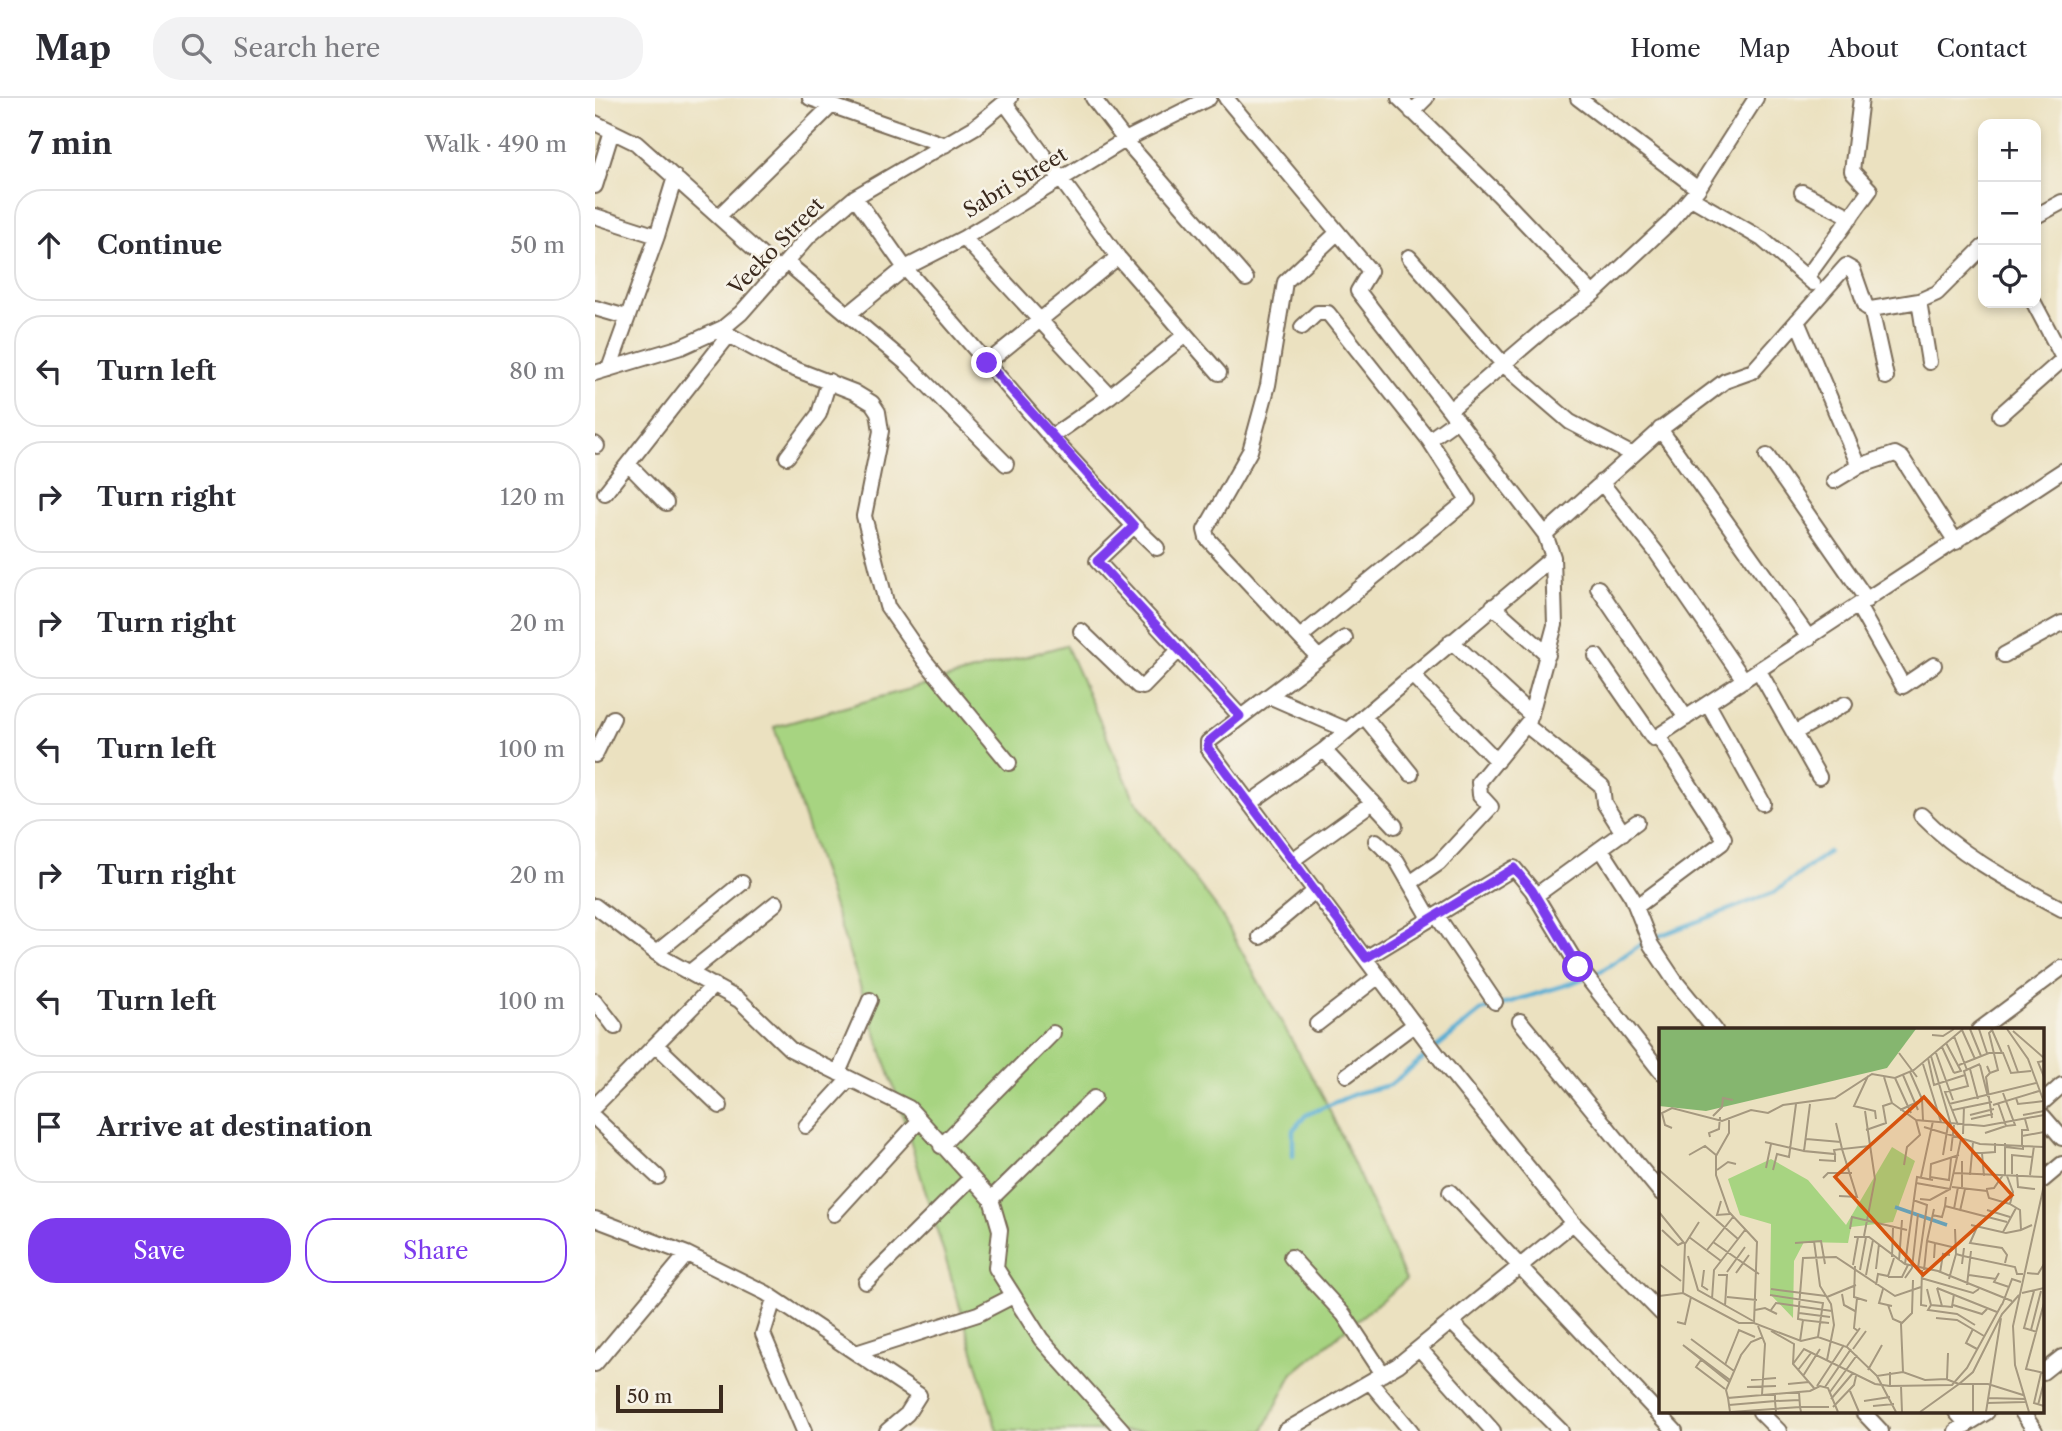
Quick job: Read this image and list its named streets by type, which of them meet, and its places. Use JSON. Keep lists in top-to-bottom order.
{
  "streets": {
    "street": ["Sabri Street", "Veeko Street"]
  },
  "scale_bar": "50 m",
  "page": {
    "header": "Map",
    "search": "Search here",
    "nav": [
      "Home",
      "Map",
      "About",
      "Contact"
    ],
    "heading": ["7 min", "Walk · 490 m"],
    "map_buttons": ["+", "−"],
    "list": [
      ["Continue", "50 m"],
      ["Turn left", "80 m"],
      ["Turn right", "120 m"],
      ["Turn right", "20 m"],
      ["Turn left", "100 m"],
      ["Turn right", "20 m"],
      ["Turn left", "100 m"],
      "Arrive at destination"
    ],
    "buttons": ["Save", "Share"],
    "scale": "50 m"
  }
}
